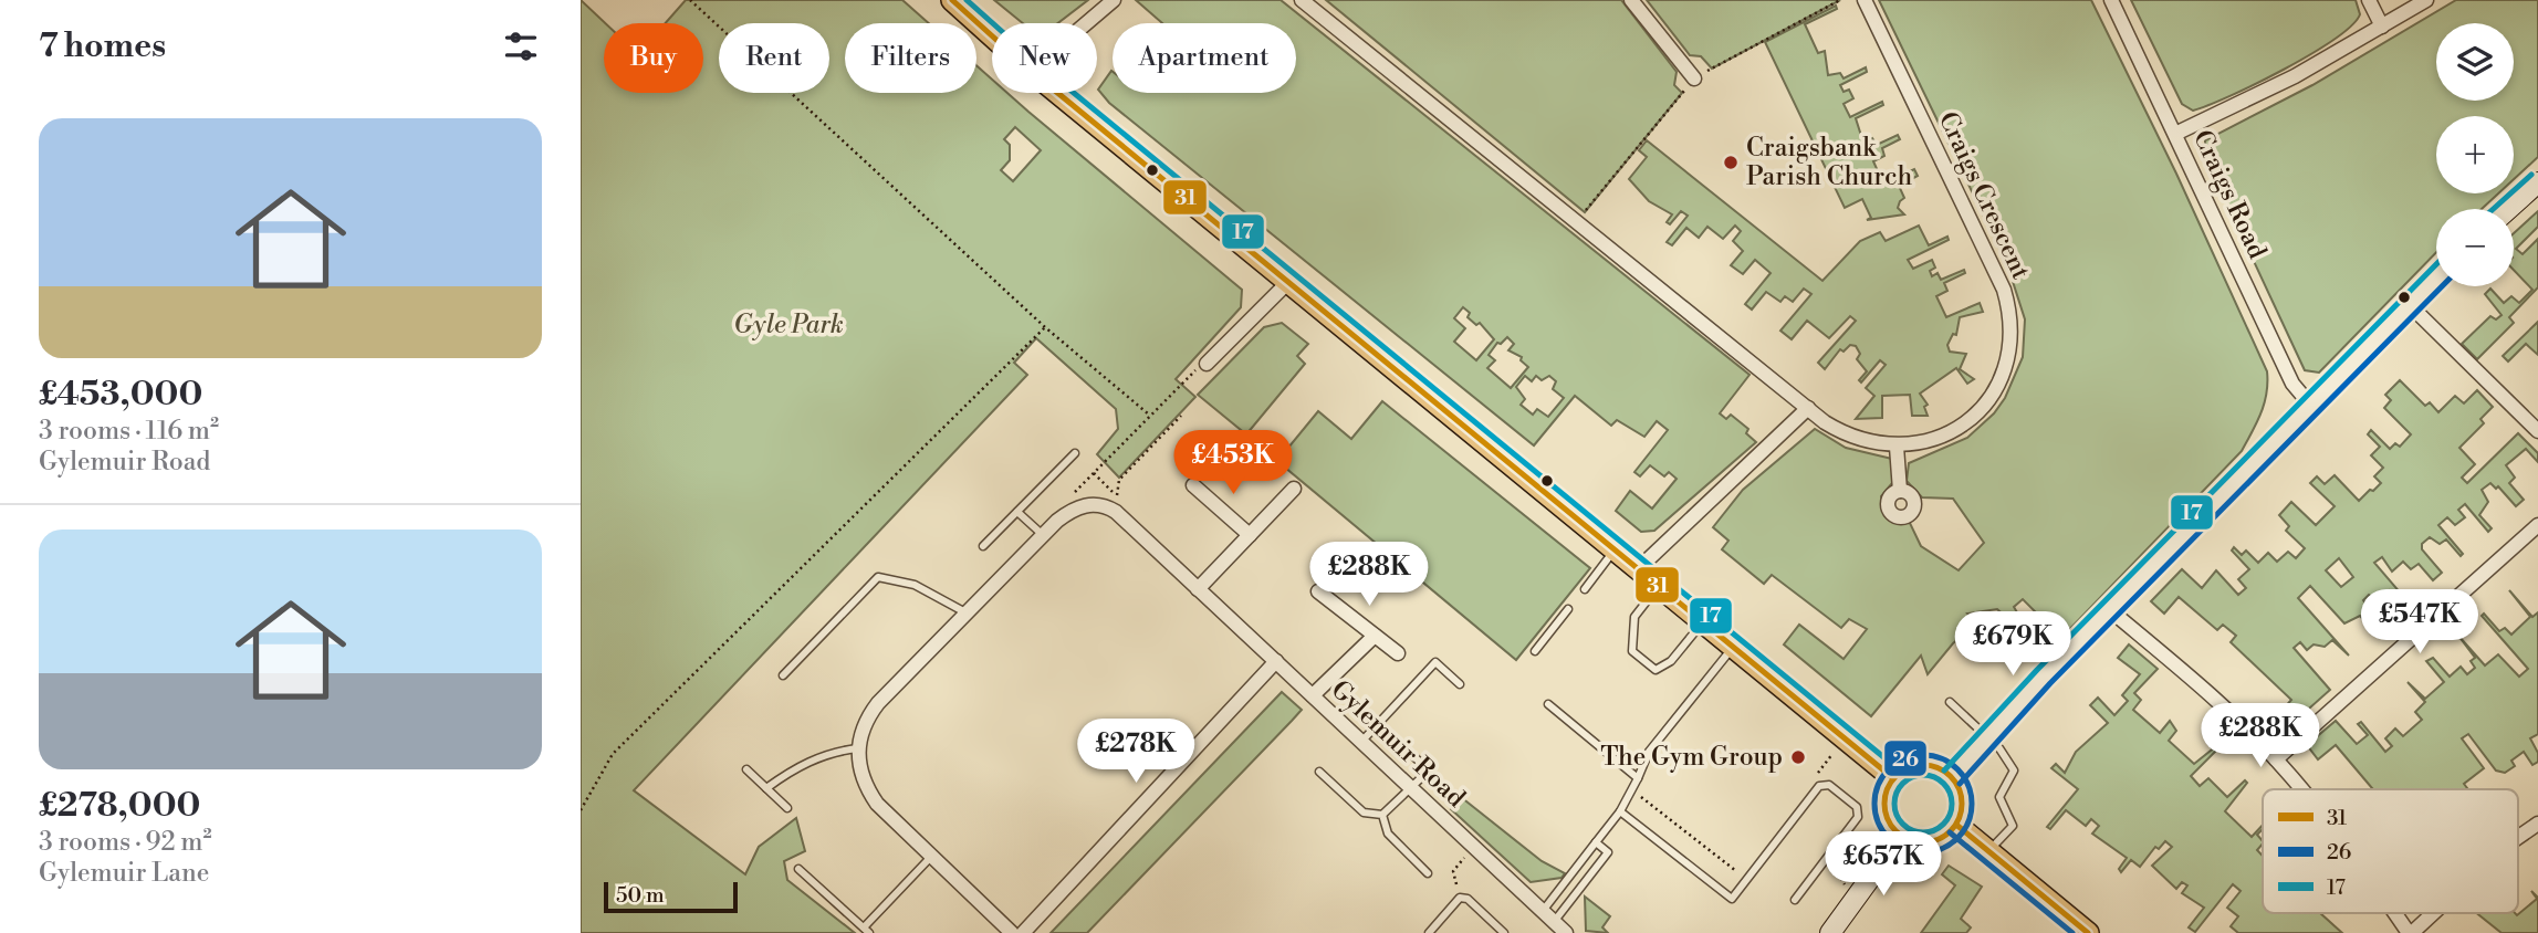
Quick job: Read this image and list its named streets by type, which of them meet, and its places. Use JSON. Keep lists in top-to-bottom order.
{
  "streets": {
    "street": ["Craigs Road", "Craigs Crescent", "Gylemuir Road"]
  },
  "parks": ["Gyle Park"],
  "places": ["Craigsbank Parish Church", "The Gym Group"],
  "lines": ["transit line 31", "transit line 17", "transit line 26"],
  "legend": ["31", "26", "17"],
  "scale_bar": "50 m",
  "page": {
    "heading": "7 homes",
    "map_buttons": ["+", "−"],
    "chip": [
      "Buy",
      "Rent",
      "Filters",
      "New",
      "Apartment"
    ],
    "list": [
      {
        "name": "£453,000",
        "note": "3 rooms · 116 m² · Gylemuir Road"
      },
      {
        "name": "£278,000",
        "note": "3 rooms · 92 m² · Gylemuir Lane"
      }
    ],
    "price": [
      "£453K",
      "£288K",
      "£547K",
      "£679K",
      "£288K",
      "£278K",
      "£657K"
    ],
    "scale": "50 m"
  }
}
